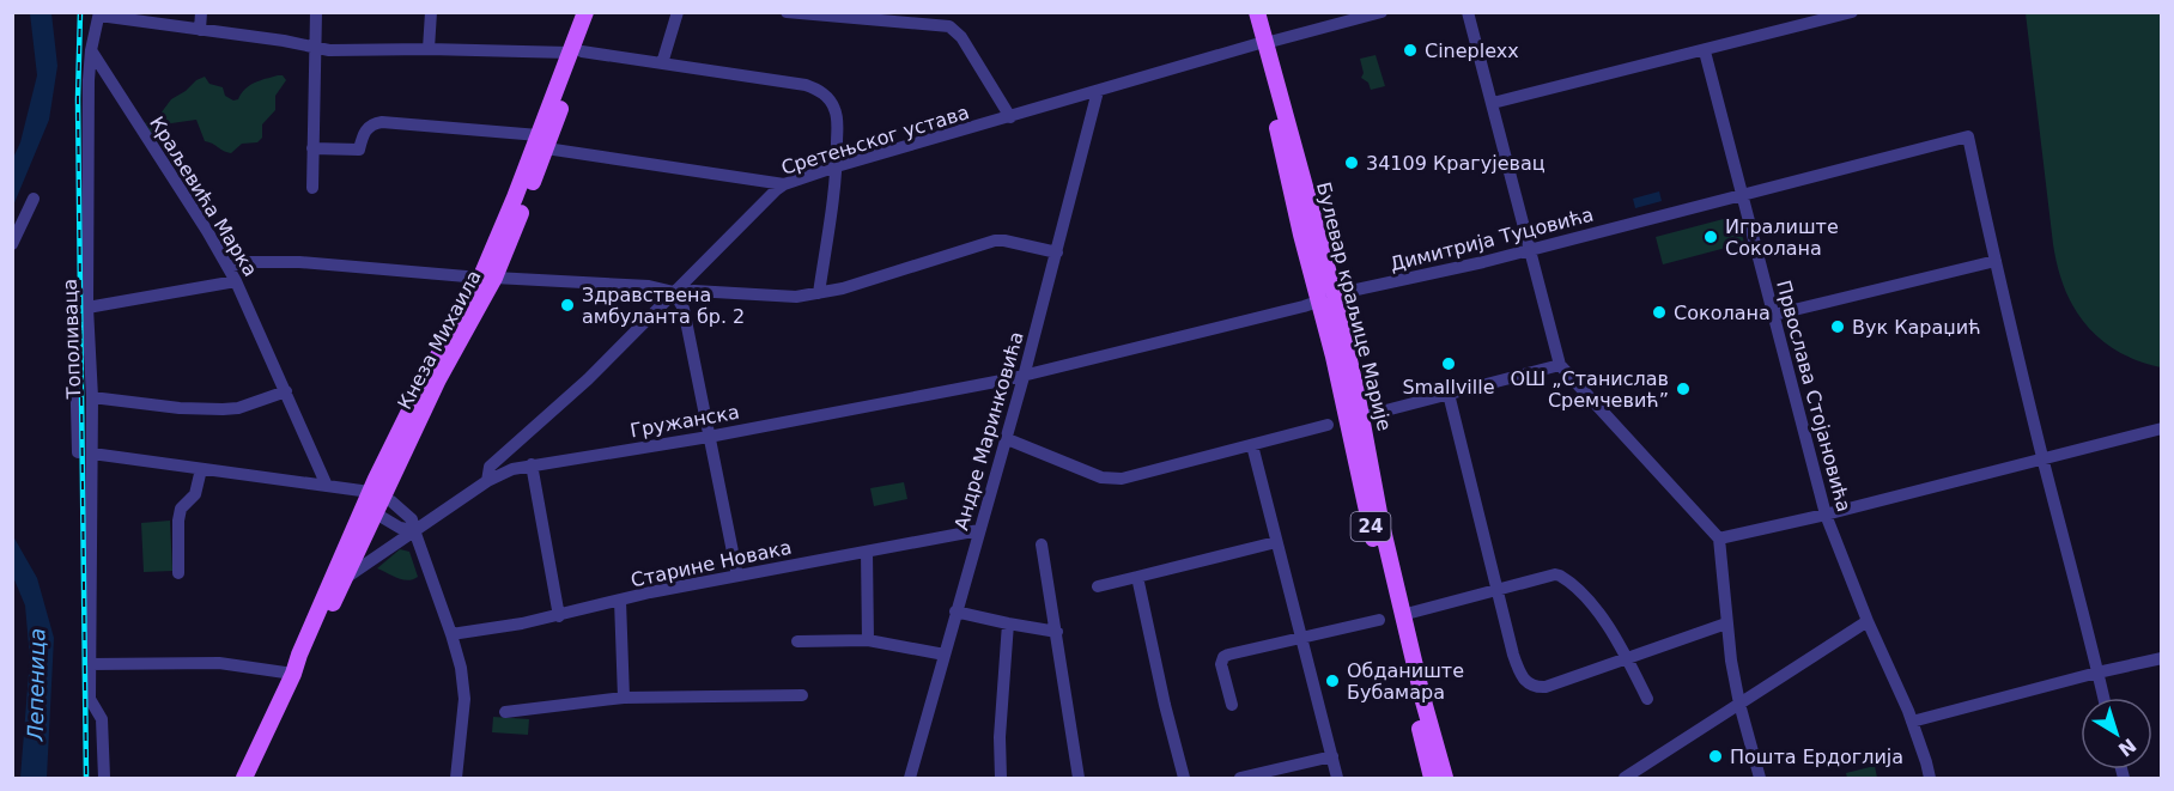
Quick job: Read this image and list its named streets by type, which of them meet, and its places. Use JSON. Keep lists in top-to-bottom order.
{
  "streets": {
    "main road": ["Булевар краљице Марије", "Кнеза Михаила", "24"],
    "street": [
      "Сретењског устава",
      "Краљевића Марка",
      "Димитрија Туцовића",
      "Тополиваца",
      "Првослава Стојановића",
      "Гружанска",
      "Андре Маринковића",
      "Старине Новака"
    ]
  },
  "crossings": [
    ["Сретењског устава", "Булевар краљице Марије"],
    ["Сретењског устава", "Гружанска"],
    ["Сретењског устава", "Андре Маринковића"],
    ["Краљевића Марка", "Тополиваца"],
    ["Димитрија Туцовића", "Булевар краљице Марије"],
    ["Димитрија Туцовића", "Првослава Стојановића"],
    ["Димитрија Туцовића", "Гружанска"],
    ["Димитрија Туцовића", "Андре Маринковића"],
    ["Кнеза Михаила", "Гружанска"],
    ["Гружанска", "Андре Маринковића"],
    ["Андре Маринковића", "Старине Новака"]
  ],
  "water": ["Лепеница"],
  "places": [
    "Cineplexx",
    "34109 Крагујевац",
    "Игралиште Соколана",
    "Здравствена амбуланта бр. 2",
    "Соколана",
    "Вук Караџић",
    "Smallville",
    "ОШ „Станислав Сремчевић”",
    "Обданиште Бубамара",
    "Пошта Ердоглија"
  ],
  "north": "bottom right"
}
